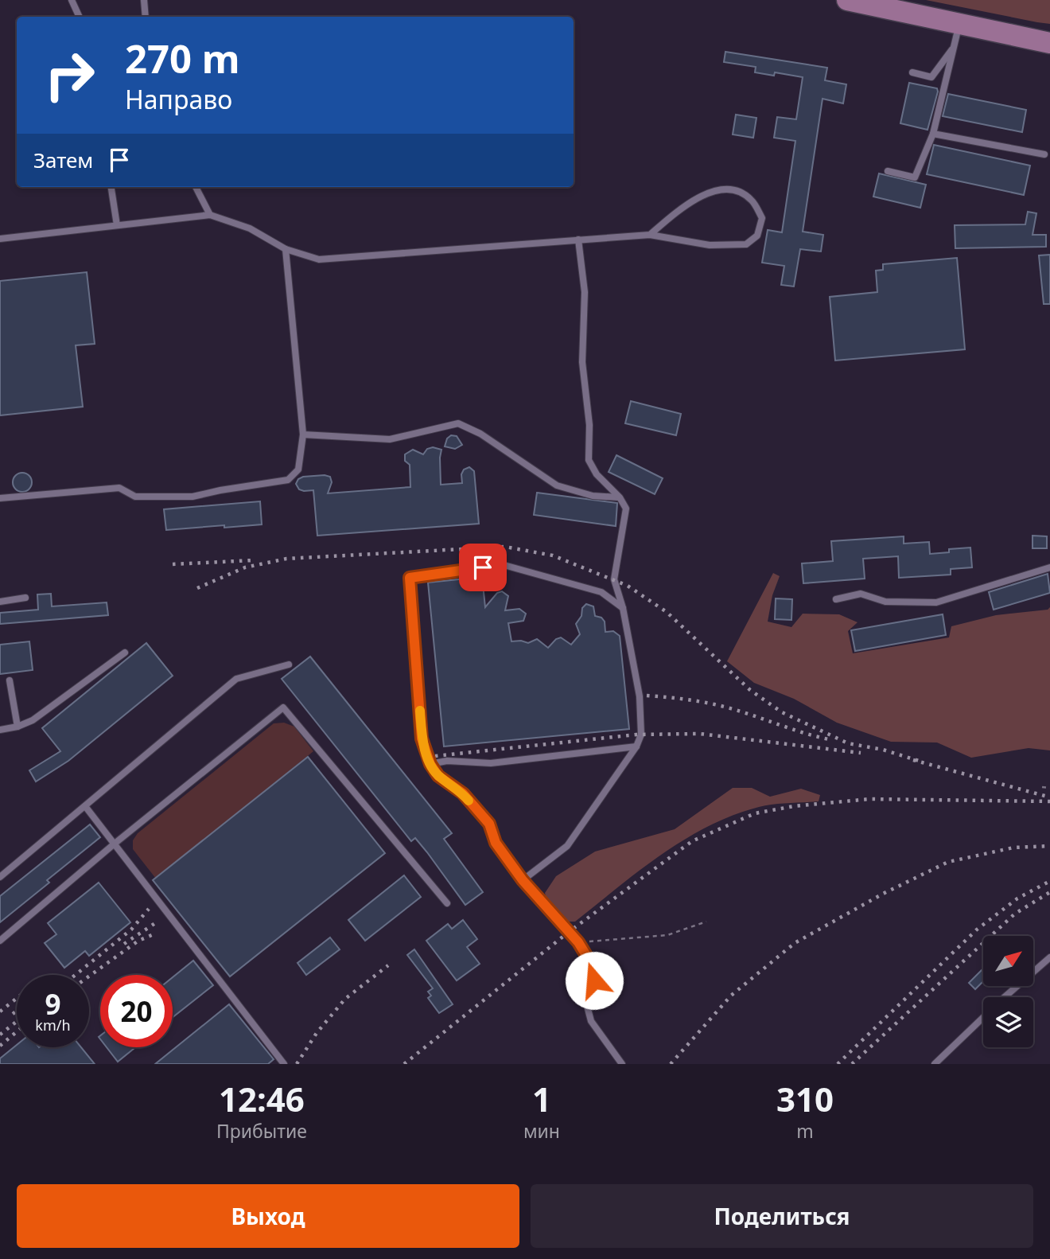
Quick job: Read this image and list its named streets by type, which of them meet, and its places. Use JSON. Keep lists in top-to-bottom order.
{
  "north": "top right",
  "page": {
    "turn": ["270 m", "Направо"],
    "then": "Затем",
    "speed": "9 km/h",
    "limit": "20",
    "eta": [
      "12:46",
      "Прибытие",
      "1",
      "мин",
      "310",
      "m"
    ],
    "buttons": ["Выход", "Поделиться"]
  }
}
